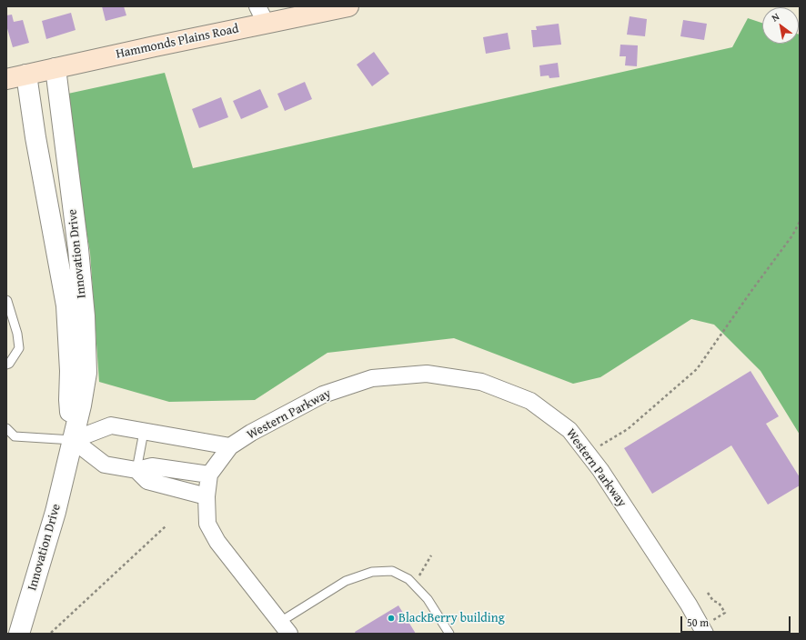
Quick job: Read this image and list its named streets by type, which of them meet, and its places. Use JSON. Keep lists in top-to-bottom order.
{
  "streets": {
    "main road": ["Hammonds Plains Road"],
    "street": ["Innovation Drive", "Western Parkway"]
  },
  "crossings": [
    ["Hammonds Plains Road", "Innovation Drive"]
  ],
  "places": ["BlackBerry building"],
  "scale_bar": "50 m",
  "north": "top left"
}
